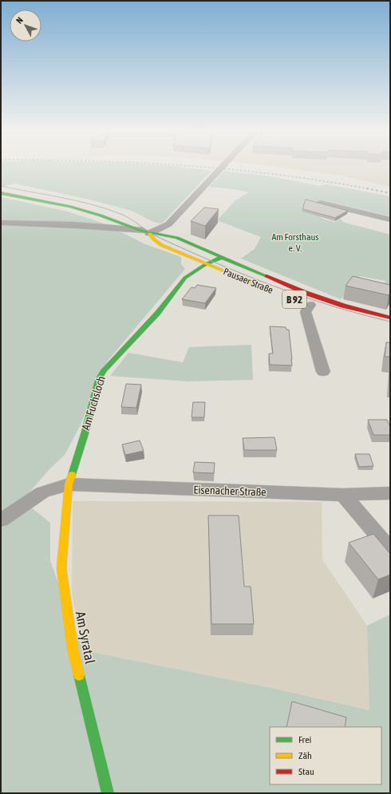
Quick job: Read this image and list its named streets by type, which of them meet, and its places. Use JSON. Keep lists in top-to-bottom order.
{
  "streets": {
    "main road": [
      "Pausaer Straße",
      "B 92",
      "Am Fuchsloch",
      "Am Syratal"
    ],
    "street": ["Eisenacher Straße"]
  },
  "crossings": [
    ["Pausaer Straße", "Am Fuchsloch"],
    ["Am Fuchsloch", "Eisenacher Straße"],
    ["Am Fuchsloch", "Am Syratal"],
    ["Eisenacher Straße", "Am Syratal"]
  ],
  "parks": ["Am Forsthaus e. V."],
  "legend": ["Frei", "Zäh", "Stau"],
  "north": "top left"
}
